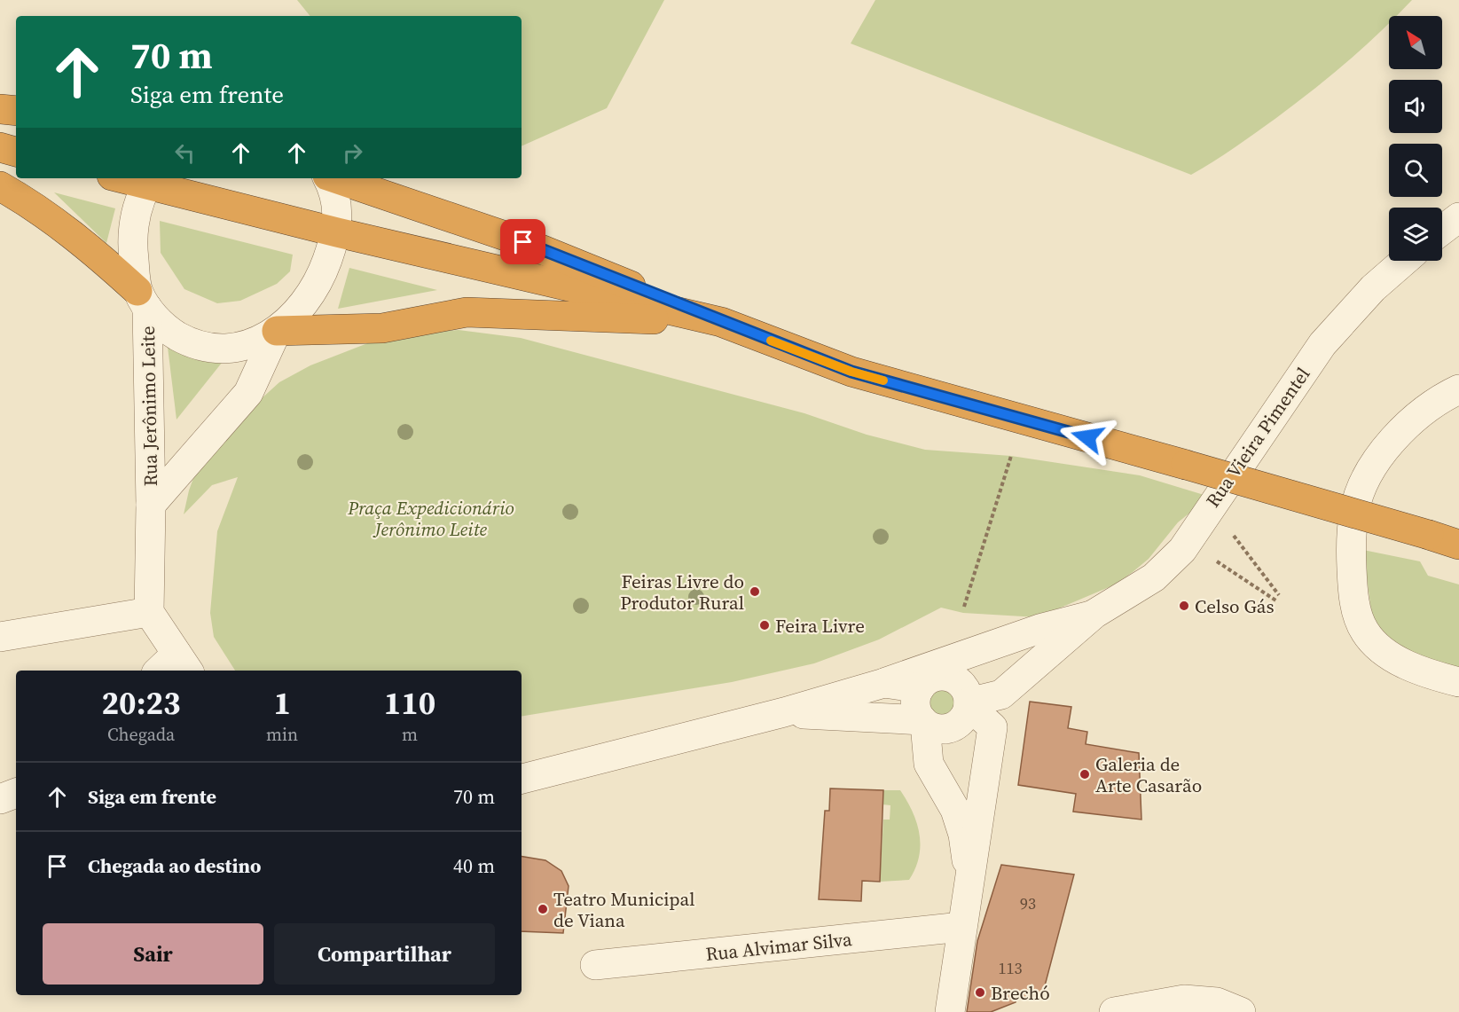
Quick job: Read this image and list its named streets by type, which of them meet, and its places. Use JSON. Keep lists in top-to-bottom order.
{
  "streets": {
    "street": ["Rua Jerônimo Leite", "Rua Vieira Pimentel", "Rua Alvimar Silva"]
  },
  "parks": ["Praça Expedicionário Jerônimo Leite"],
  "places": [
    "Feiras Livre do Produtor Rural",
    "Celso Gás",
    "Feira Livre",
    "Galeria de Arte Casarão",
    "Teatro Municipal de Viana",
    "Brechó"
  ],
  "house_numbers": ["93", "113"],
  "north": "top left",
  "page": {
    "turn": ["70 m", "Siga em frente"],
    "eta": [
      "20:23",
      "Chegada",
      "1",
      "min",
      "110",
      "m"
    ],
    "list": [
      {
        "name": "Siga em frente",
        "value": "70 m"
      },
      {
        "name": "Chegada ao destino",
        "value": "40 m"
      }
    ],
    "buttons": ["Sair", "Compartilhar"]
  }
}
